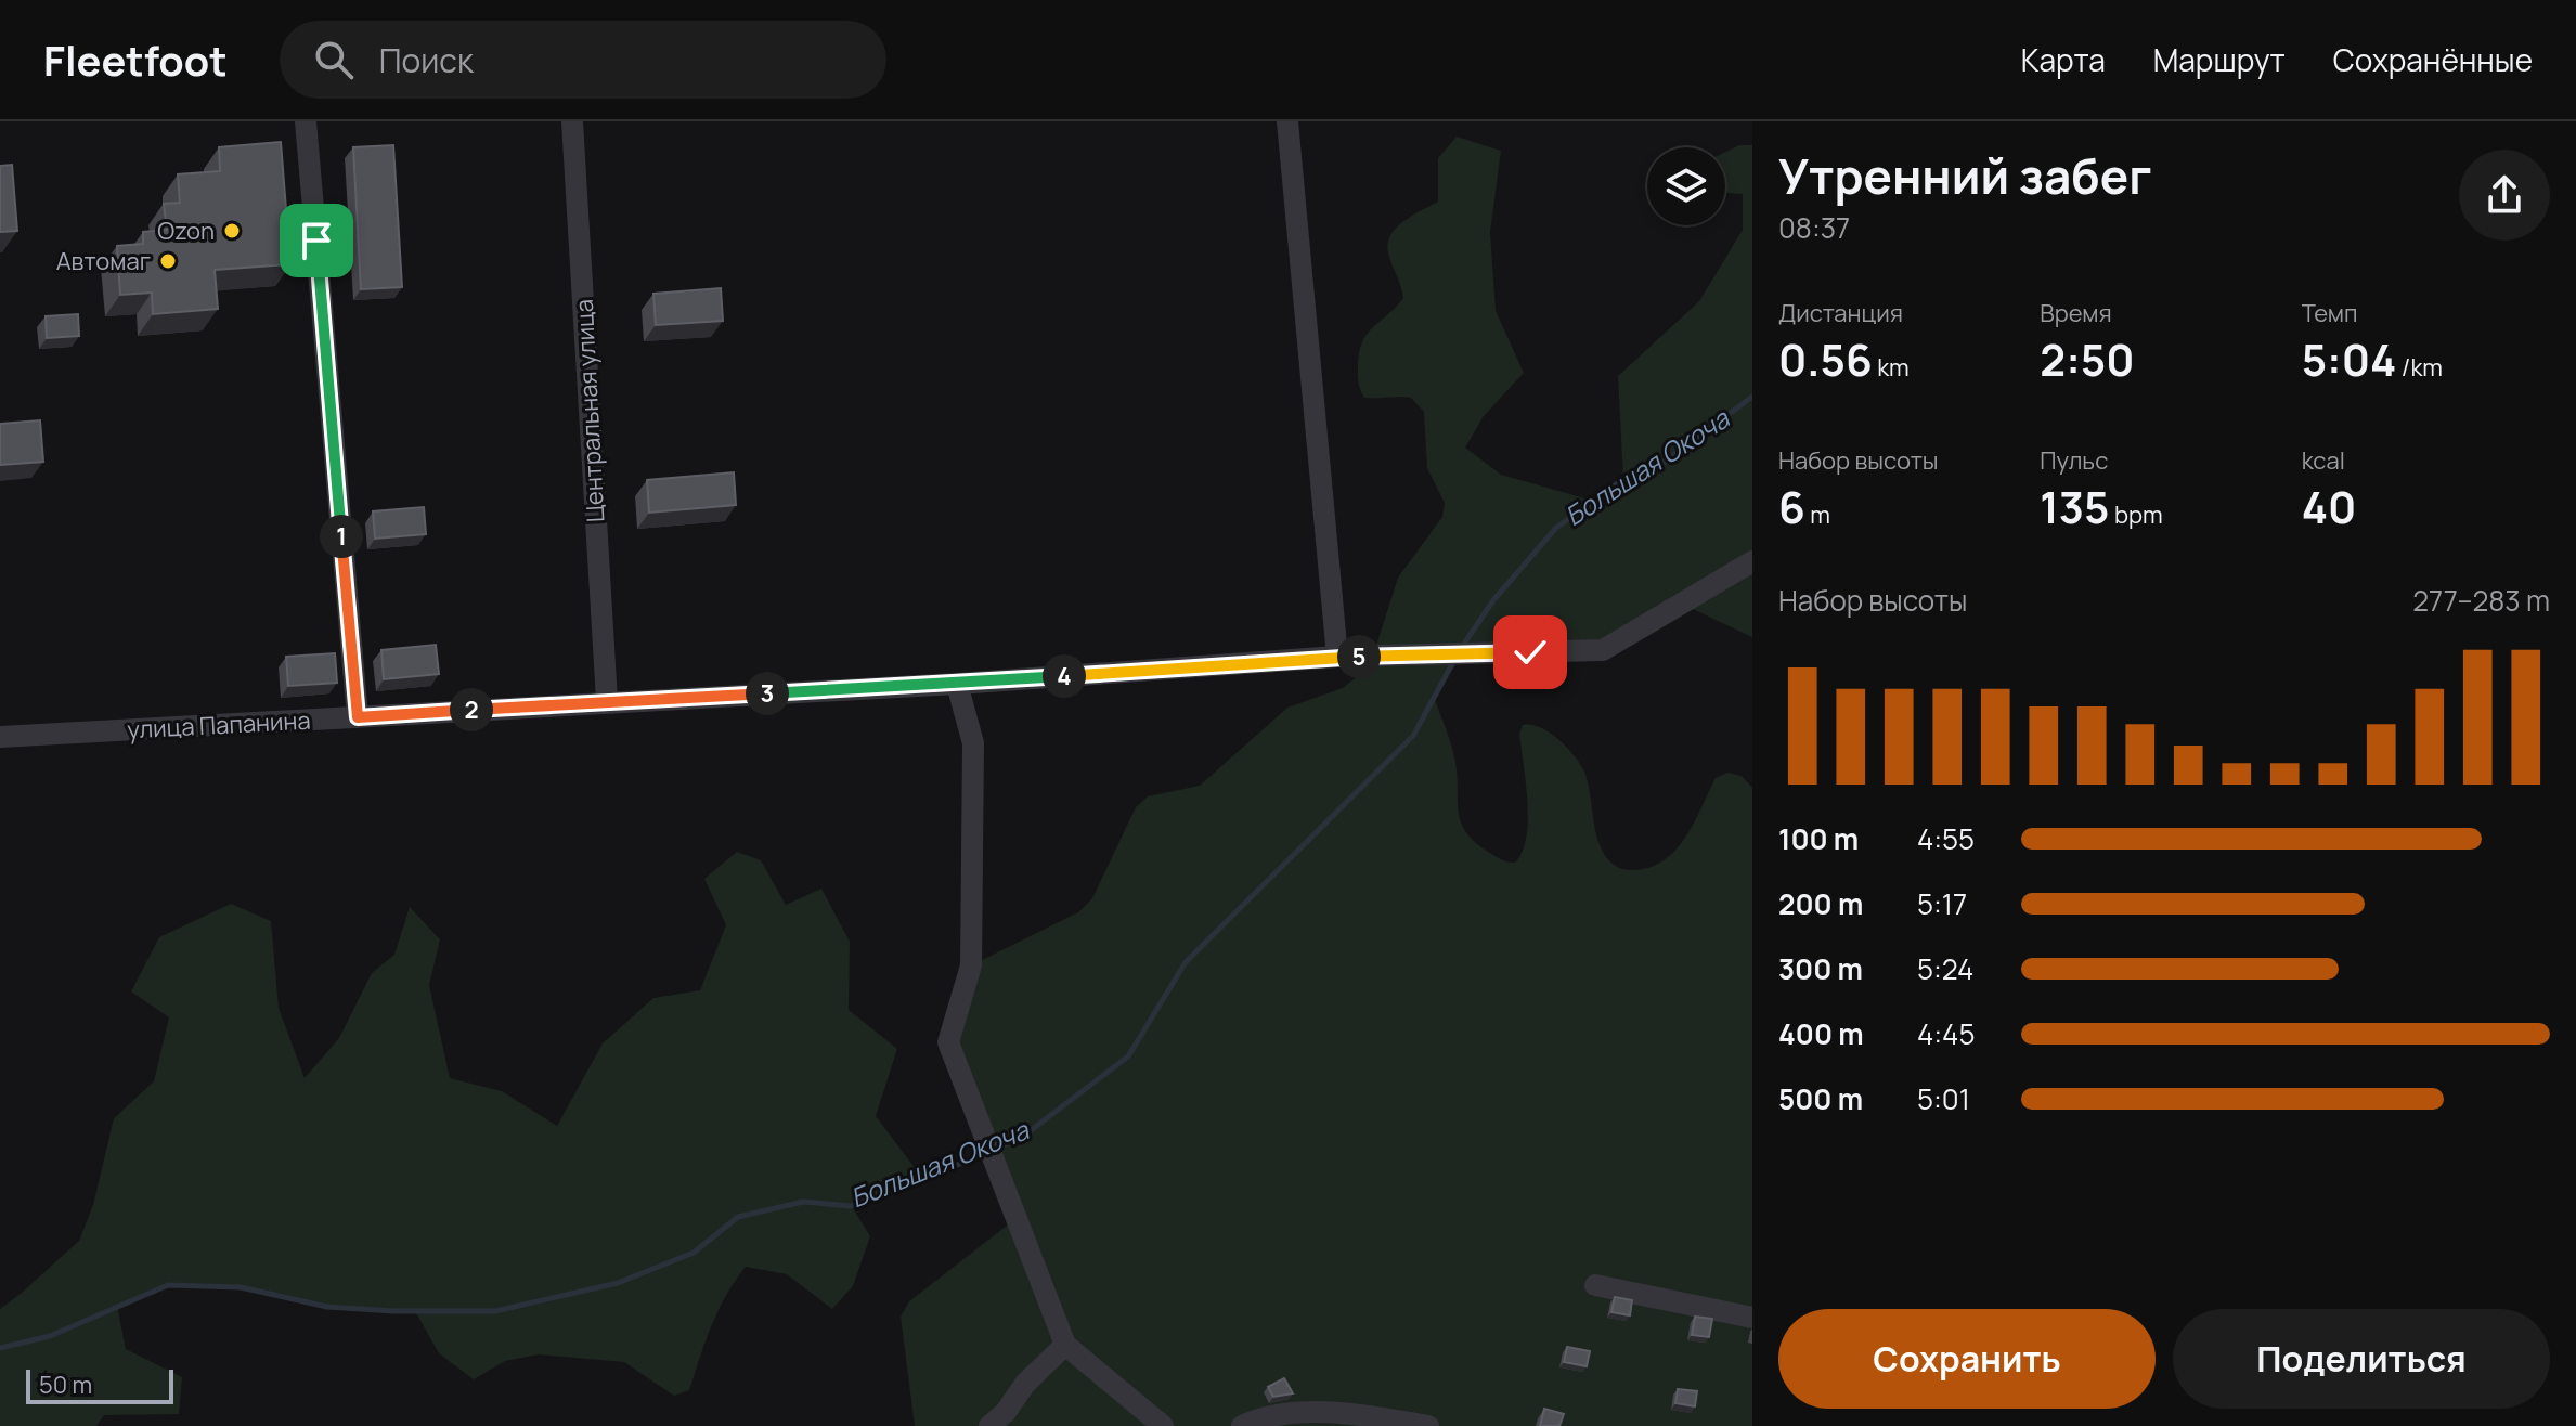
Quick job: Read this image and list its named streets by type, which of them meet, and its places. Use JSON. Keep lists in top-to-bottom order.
{
  "streets": {
    "street": ["Центральная улица", "улица Папанина"]
  },
  "crossings": [
    ["Центральная улица", "улица Папанина"]
  ],
  "water": ["Большая Окоча"],
  "places": ["Ozon", "Автомаг"],
  "scale_bar": "50 m",
  "page": {
    "header": "Fleetfoot",
    "search": "Поиск",
    "nav": ["Карта", "Маршрут", "Сохранённые"],
    "heading": ["Утренний забег", "08:37"],
    "stats": [
      ["Дистанция", "0.56 km"],
      ["Время", "2:50"],
      ["Темп", "5:04 /km"],
      ["Набор высоты", "6 m"],
      ["Пульс", "135 bpm"],
      ["kcal", "40"]
    ],
    "pins": [
      "1",
      "5",
      "4",
      "3",
      "2"
    ],
    "chart": ["Набор высоты", "277–283 m"],
    "list": [
      {
        "name": "100 m",
        "note": "4:55"
      },
      {
        "name": "200 m",
        "note": "5:17"
      },
      {
        "name": "300 m",
        "note": "5:24"
      },
      {
        "name": "400 m",
        "note": "4:45"
      },
      {
        "name": "500 m",
        "note": "5:01"
      }
    ],
    "buttons": ["Сохранить", "Поделиться"],
    "scale": "50 m"
  }
}
